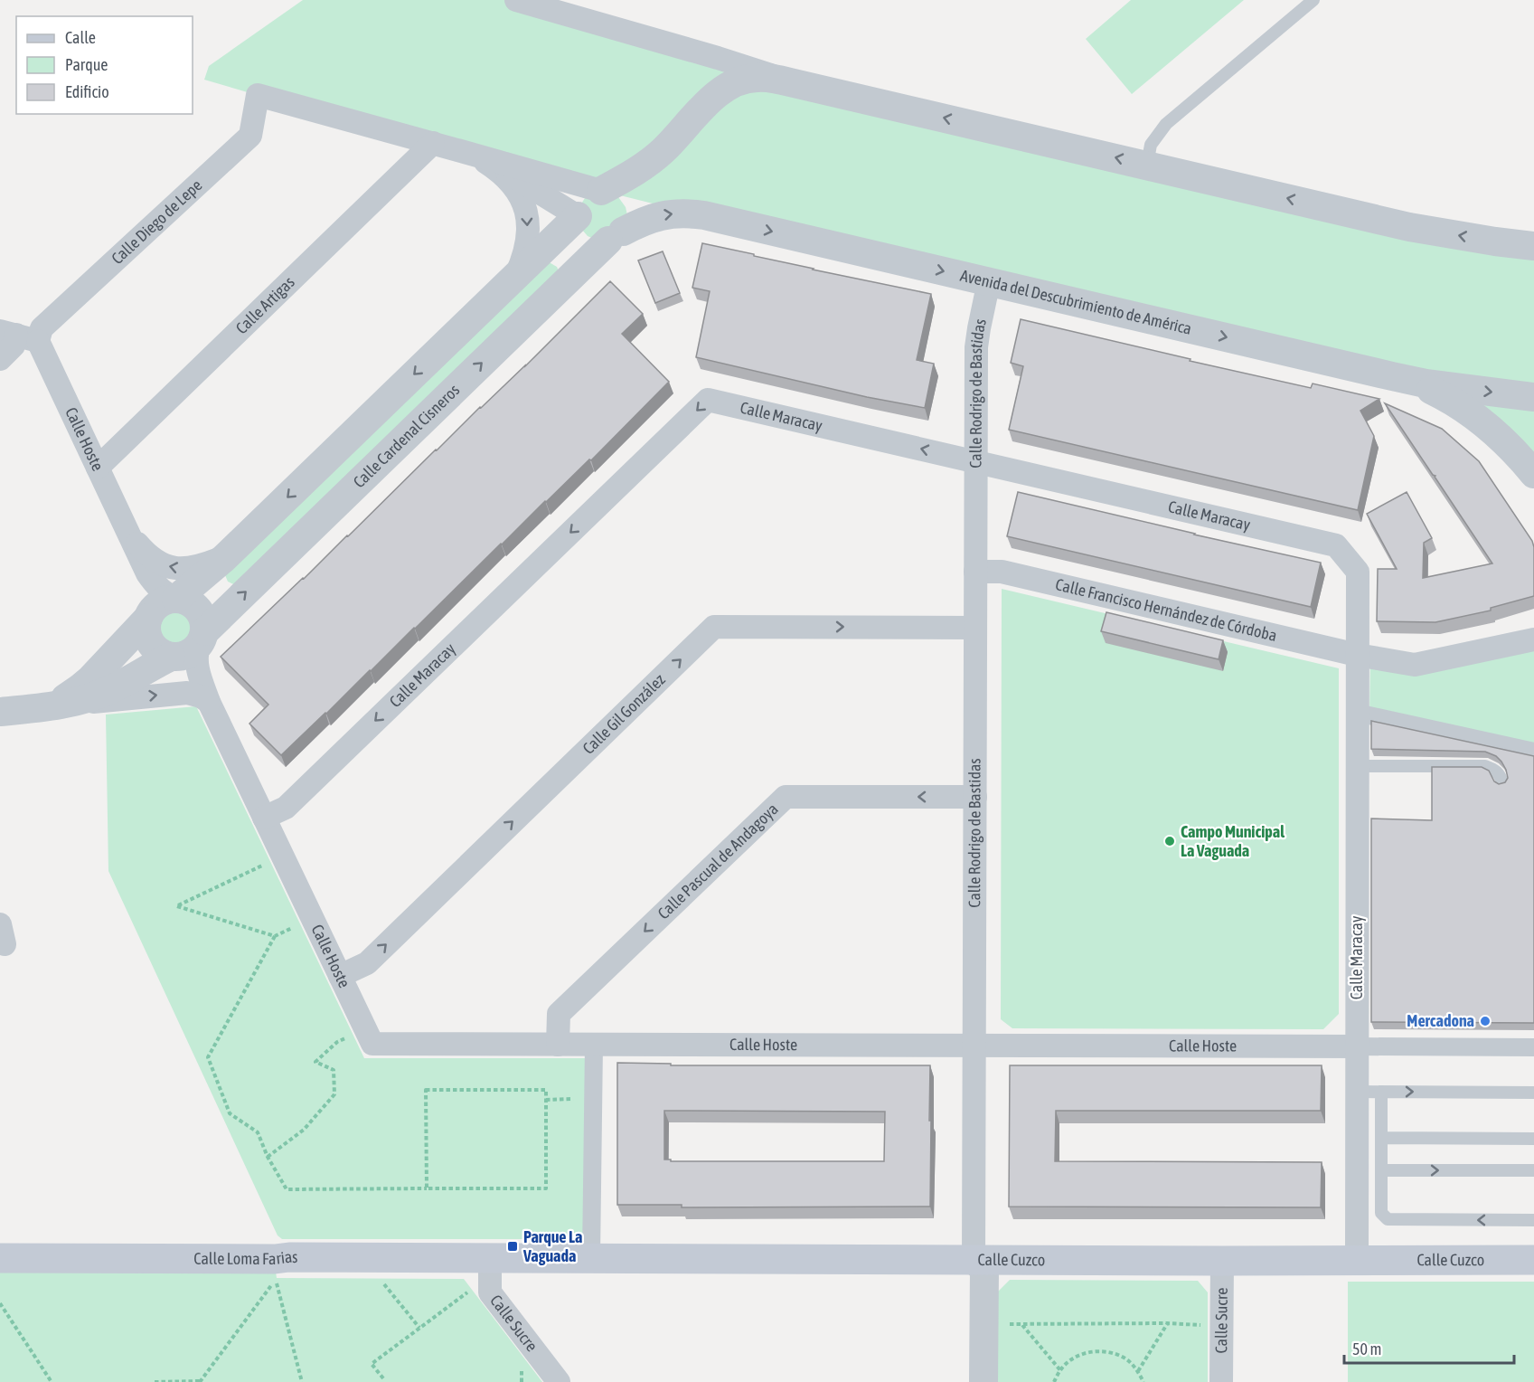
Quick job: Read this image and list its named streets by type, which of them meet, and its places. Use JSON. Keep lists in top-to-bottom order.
{
  "streets": {
    "main road": ["Calle Loma Farias", "Calle Cuzco"],
    "street": [
      "Calle Diego de Lepe",
      "Avenida del Descubrimiento de América",
      "Calle Artigas",
      "Calle Rodrigo de Bastidas",
      "Calle Maracay",
      "Calle Cardenal Cisneros",
      "Calle Hoste",
      "Calle Francisco Hernández de Córdoba",
      "Calle Gil González",
      "Calle Pascual de Andagoya",
      "Calle Sucre"
    ]
  },
  "crossings": [
    ["Calle Diego de Lepe", "Calle Artigas"],
    ["Calle Diego de Lepe", "Calle Hoste"],
    ["Avenida del Descubrimiento de América", "Calle Rodrigo de Bastidas"],
    ["Avenida del Descubrimiento de América", "Calle Cardenal Cisneros"],
    ["Calle Artigas", "Calle Hoste"],
    ["Calle Rodrigo de Bastidas", "Calle Maracay"],
    ["Calle Rodrigo de Bastidas", "Calle Hoste"],
    ["Calle Rodrigo de Bastidas", "Calle Francisco Hernández de Córdoba"],
    ["Calle Rodrigo de Bastidas", "Calle Gil González"],
    ["Calle Rodrigo de Bastidas", "Calle Pascual de Andagoya"],
    ["Calle Rodrigo de Bastidas", "Calle Cuzco"],
    ["Calle Maracay", "Calle Hoste"],
    ["Calle Maracay", "Calle Francisco Hernández de Córdoba"],
    ["Calle Maracay", "Calle Cuzco"],
    ["Calle Cardenal Cisneros", "Calle Hoste"],
    ["Calle Hoste", "Calle Gil González"],
    ["Calle Hoste", "Calle Pascual de Andagoya"],
    ["Calle Loma Farias", "Calle Cuzco"],
    ["Calle Loma Farias", "Calle Sucre"],
    ["Calle Cuzco", "Calle Sucre"]
  ],
  "one_way": ["Calle Maracay", "Calle Gil González", "Calle Pascual de Andagoya"],
  "places": {
    "other": ["Campo Municipal La Vaguada", "Mercadona"],
    "transit": ["Parque La Vaguada"]
  },
  "legend": ["Calle", "Parque", "Edificio"],
  "scale_bar": "50 m"
}
